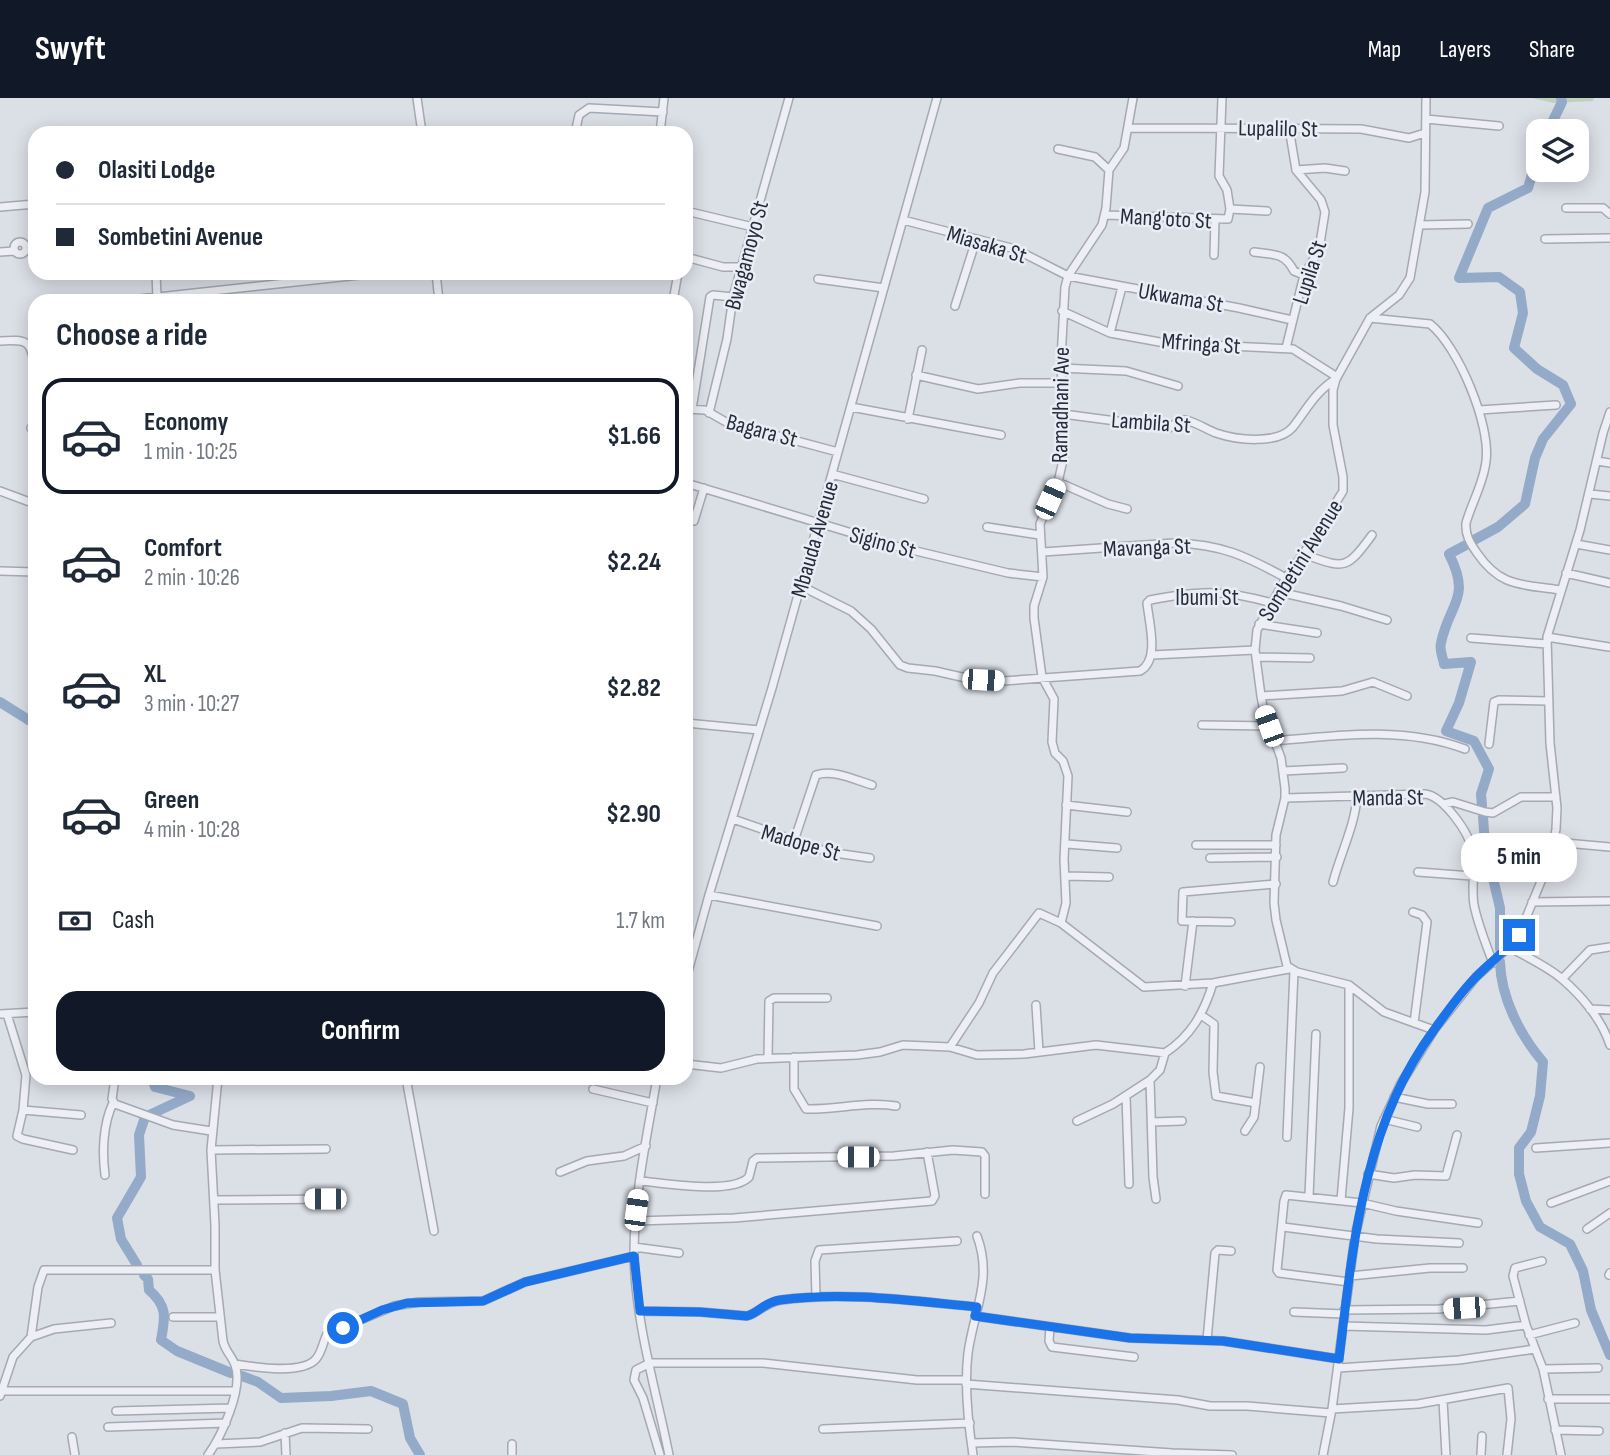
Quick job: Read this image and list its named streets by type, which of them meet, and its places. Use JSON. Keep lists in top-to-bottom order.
{
  "streets": {
    "street": [
      "Lupalilo St",
      "Mang'oto St",
      "Miasaka St",
      "Bwagamoyo St",
      "Lupila St",
      "Ukwama St",
      "Mfringa St",
      "Ramadhani Ave",
      "Lambila St",
      "Bagara St",
      "Mbauda Avenue",
      "Sigino St",
      "Mavanga St",
      "Sombetini Avenue",
      "Ibumi St",
      "Manda St",
      "Madope St"
    ]
  },
  "crossings": [
    ["Lupalilo St", "Mang'oto St"],
    ["Lupalilo St", "Ramadhani Ave"],
    ["Lupalilo St", "Sombetini Avenue"],
    ["Mang'oto St", "Ramadhani Ave"],
    ["Miasaka St", "Ukwama St"],
    ["Miasaka St", "Ramadhani Ave"],
    ["Miasaka St", "Mbauda Avenue"],
    ["Bwagamoyo St", "Bagara St"],
    ["Lupila St", "Ukwama St"],
    ["Lupila St", "Mfringa St"],
    ["Ukwama St", "Ramadhani Ave"],
    ["Mfringa St", "Ramadhani Ave"],
    ["Mfringa St", "Lambila St"],
    ["Mfringa St", "Sombetini Avenue"],
    ["Ramadhani Ave", "Lambila St"],
    ["Ramadhani Ave", "Sigino St"],
    ["Ramadhani Ave", "Mavanga St"],
    ["Lambila St", "Sombetini Avenue"],
    ["Bagara St", "Mbauda Avenue"],
    ["Mbauda Avenue", "Sigino St"],
    ["Mbauda Avenue", "Madope St"],
    ["Mavanga St", "Sombetini Avenue"],
    ["Sombetini Avenue", "Ibumi St"],
    ["Sombetini Avenue", "Manda St"]
  ],
  "page": {
    "header": "Swyft",
    "nav": ["Map", "Layers", "Share"],
    "banner": ["Olasiti Lodge", "Sombetini Avenue"],
    "heading": "Choose a ride",
    "list": [
      {
        "name": "Economy",
        "note": "1 min · 10:25",
        "value": "$1.66"
      },
      {
        "name": "Comfort",
        "note": "2 min · 10:26",
        "value": "$2.24"
      },
      {
        "name": "XL",
        "note": "3 min · 10:27",
        "value": "$2.82"
      },
      {
        "name": "Green",
        "note": "4 min · 10:28",
        "value": "$2.90"
      }
    ],
    "bubble": "5 min",
    "pay": ["Cash", "1.7 km"],
    "buttons": "Confirm"
  }
}
